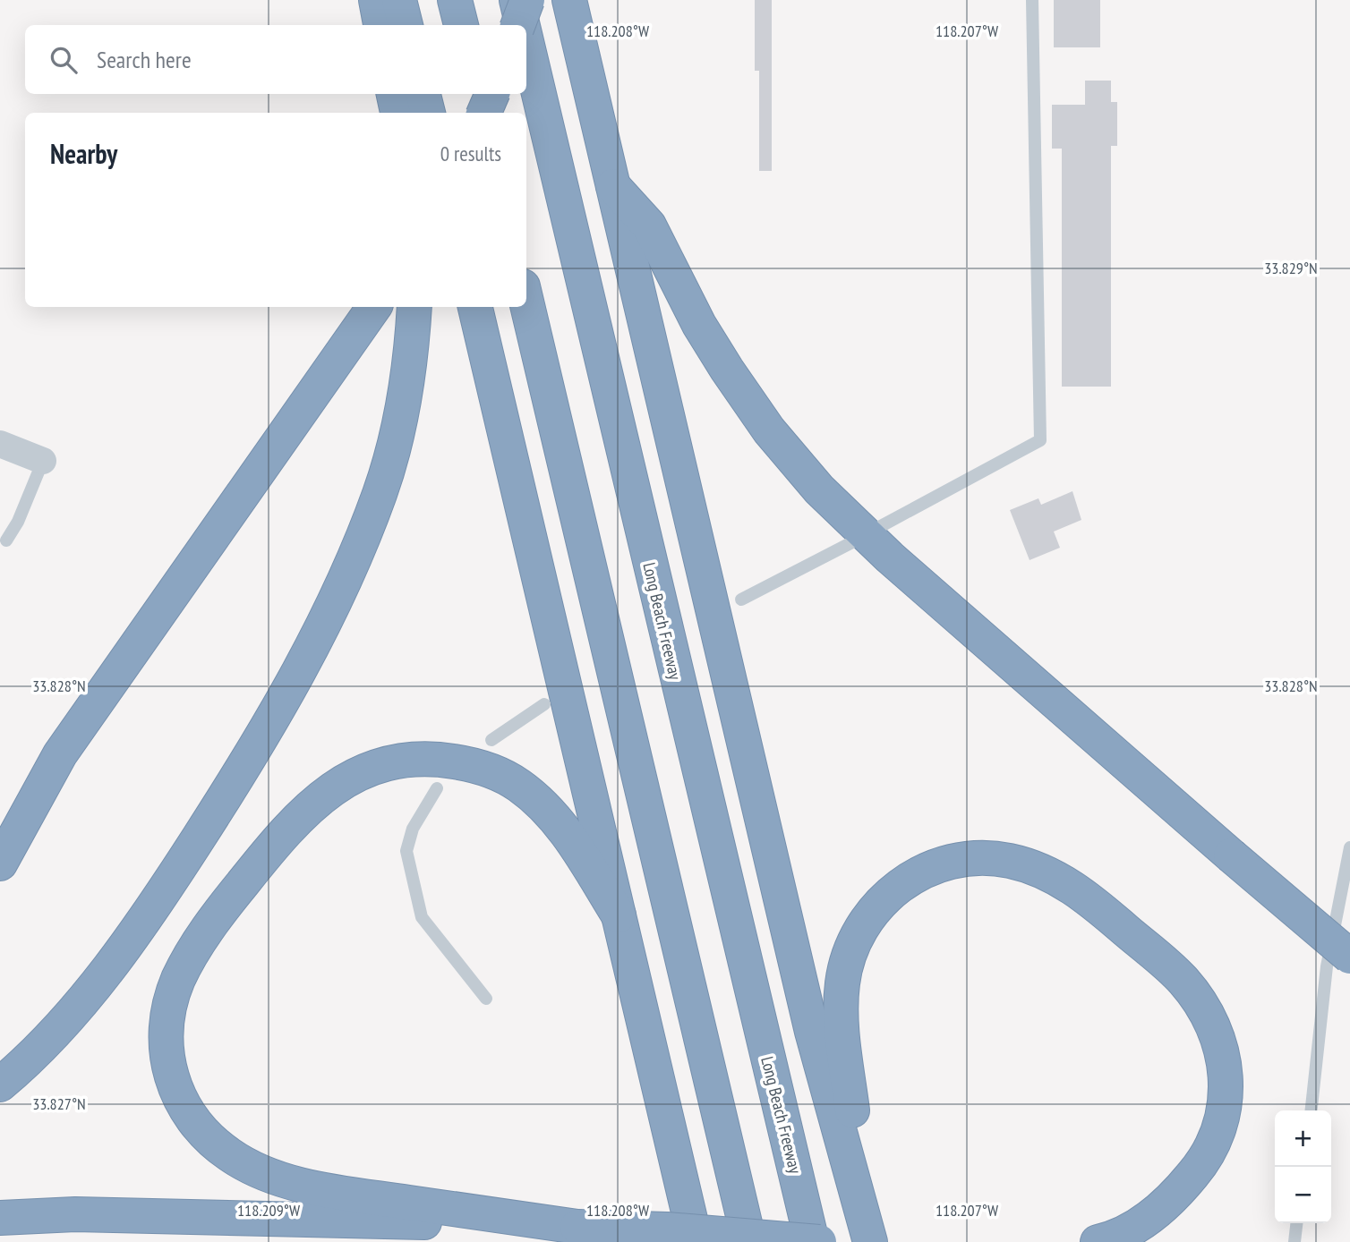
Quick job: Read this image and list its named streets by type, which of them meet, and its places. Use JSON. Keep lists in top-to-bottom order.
{
  "streets": {
    "highway": ["Long Beach Freeway"]
  },
  "page": {
    "search": "Search here",
    "heading": ["Nearby", "0 results"],
    "map_buttons": ["+", "−"]
  },
  "coordinates": [
    "118.208°W",
    "118.207°W",
    "33.829°N",
    "33.828°N",
    "33.827°N",
    "118.209°W"
  ]
}
